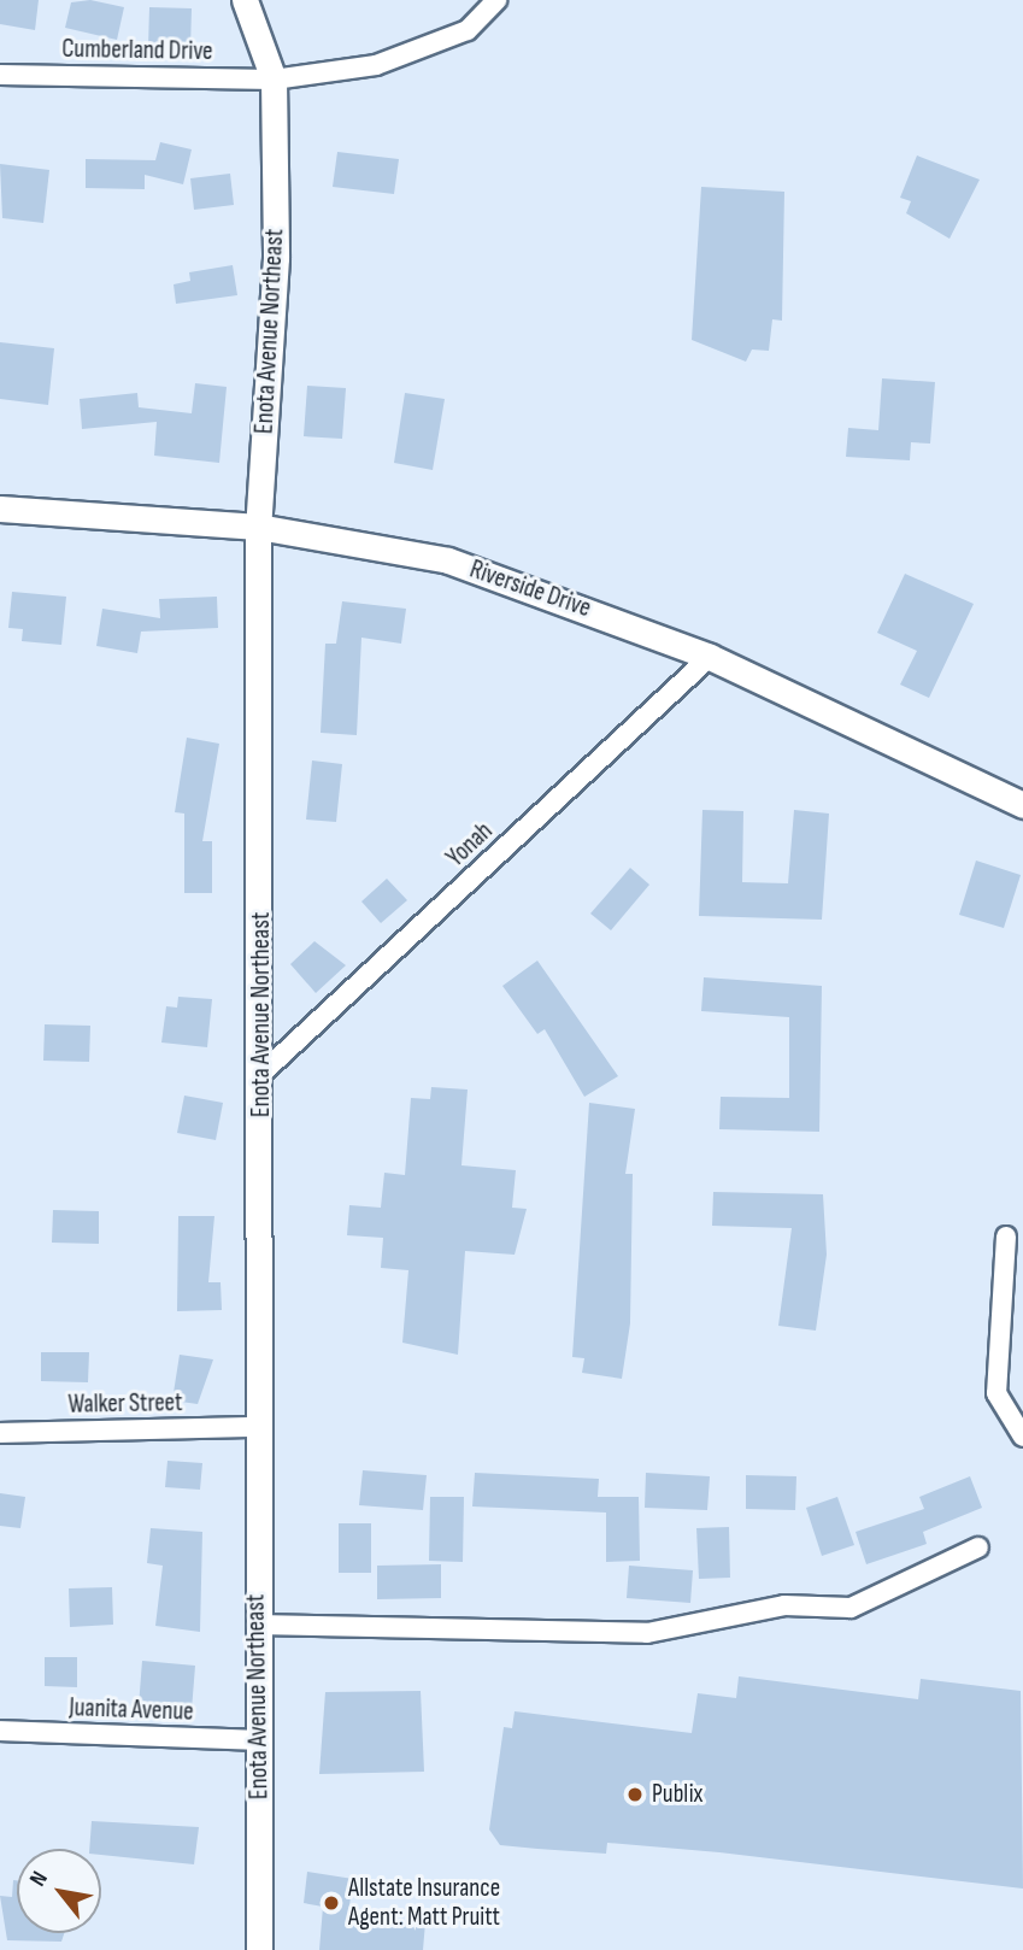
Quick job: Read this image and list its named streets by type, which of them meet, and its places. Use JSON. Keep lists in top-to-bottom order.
{
  "streets": {
    "street": [
      "Cumberland Drive",
      "Enota Avenue Northeast",
      "Riverside Drive",
      "Yonah",
      "Walker Street",
      "Juanita Avenue"
    ]
  },
  "crossings": [
    ["Cumberland Drive", "Enota Avenue Northeast"],
    ["Enota Avenue Northeast", "Riverside Drive"],
    ["Enota Avenue Northeast", "Yonah"],
    ["Enota Avenue Northeast", "Walker Street"],
    ["Enota Avenue Northeast", "Juanita Avenue"],
    ["Riverside Drive", "Yonah"]
  ],
  "places": ["Publix", "Allstate Insurance Agent: Matt Pruitt"],
  "north": "top left"
}
